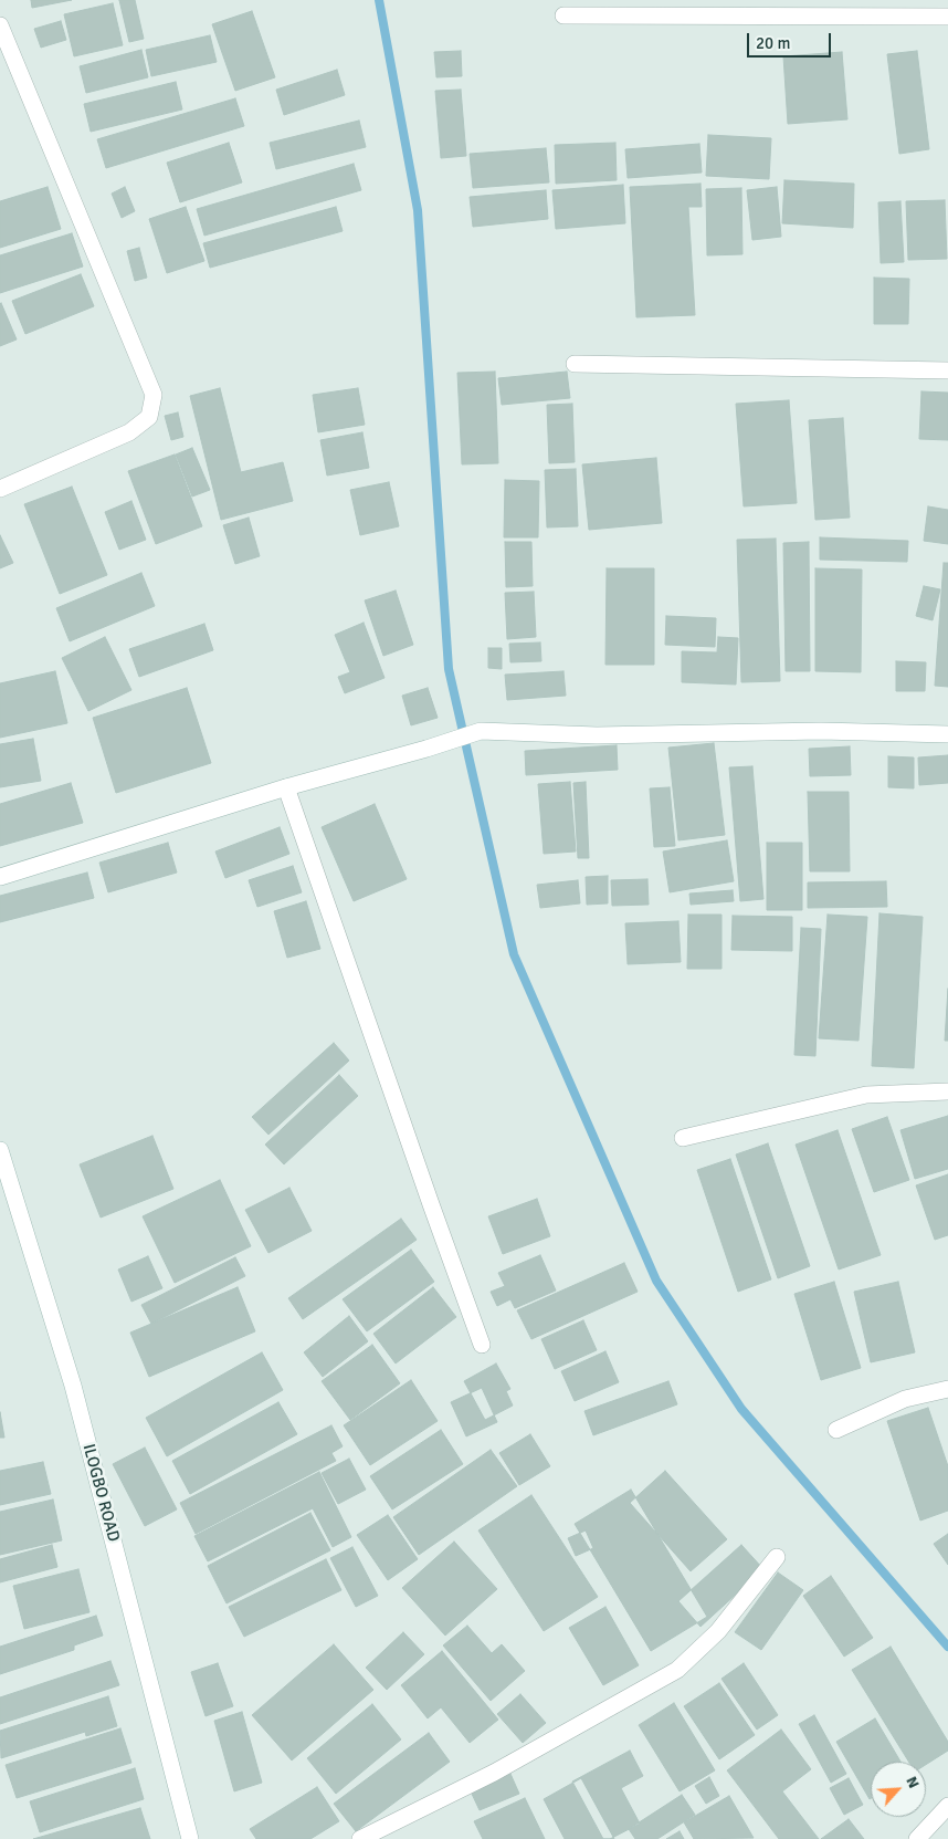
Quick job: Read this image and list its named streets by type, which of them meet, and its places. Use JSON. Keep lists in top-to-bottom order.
{
  "streets": {
    "street": ["ILOGBO ROAD"]
  },
  "scale_bar": "20 m",
  "north": "top right"
}
